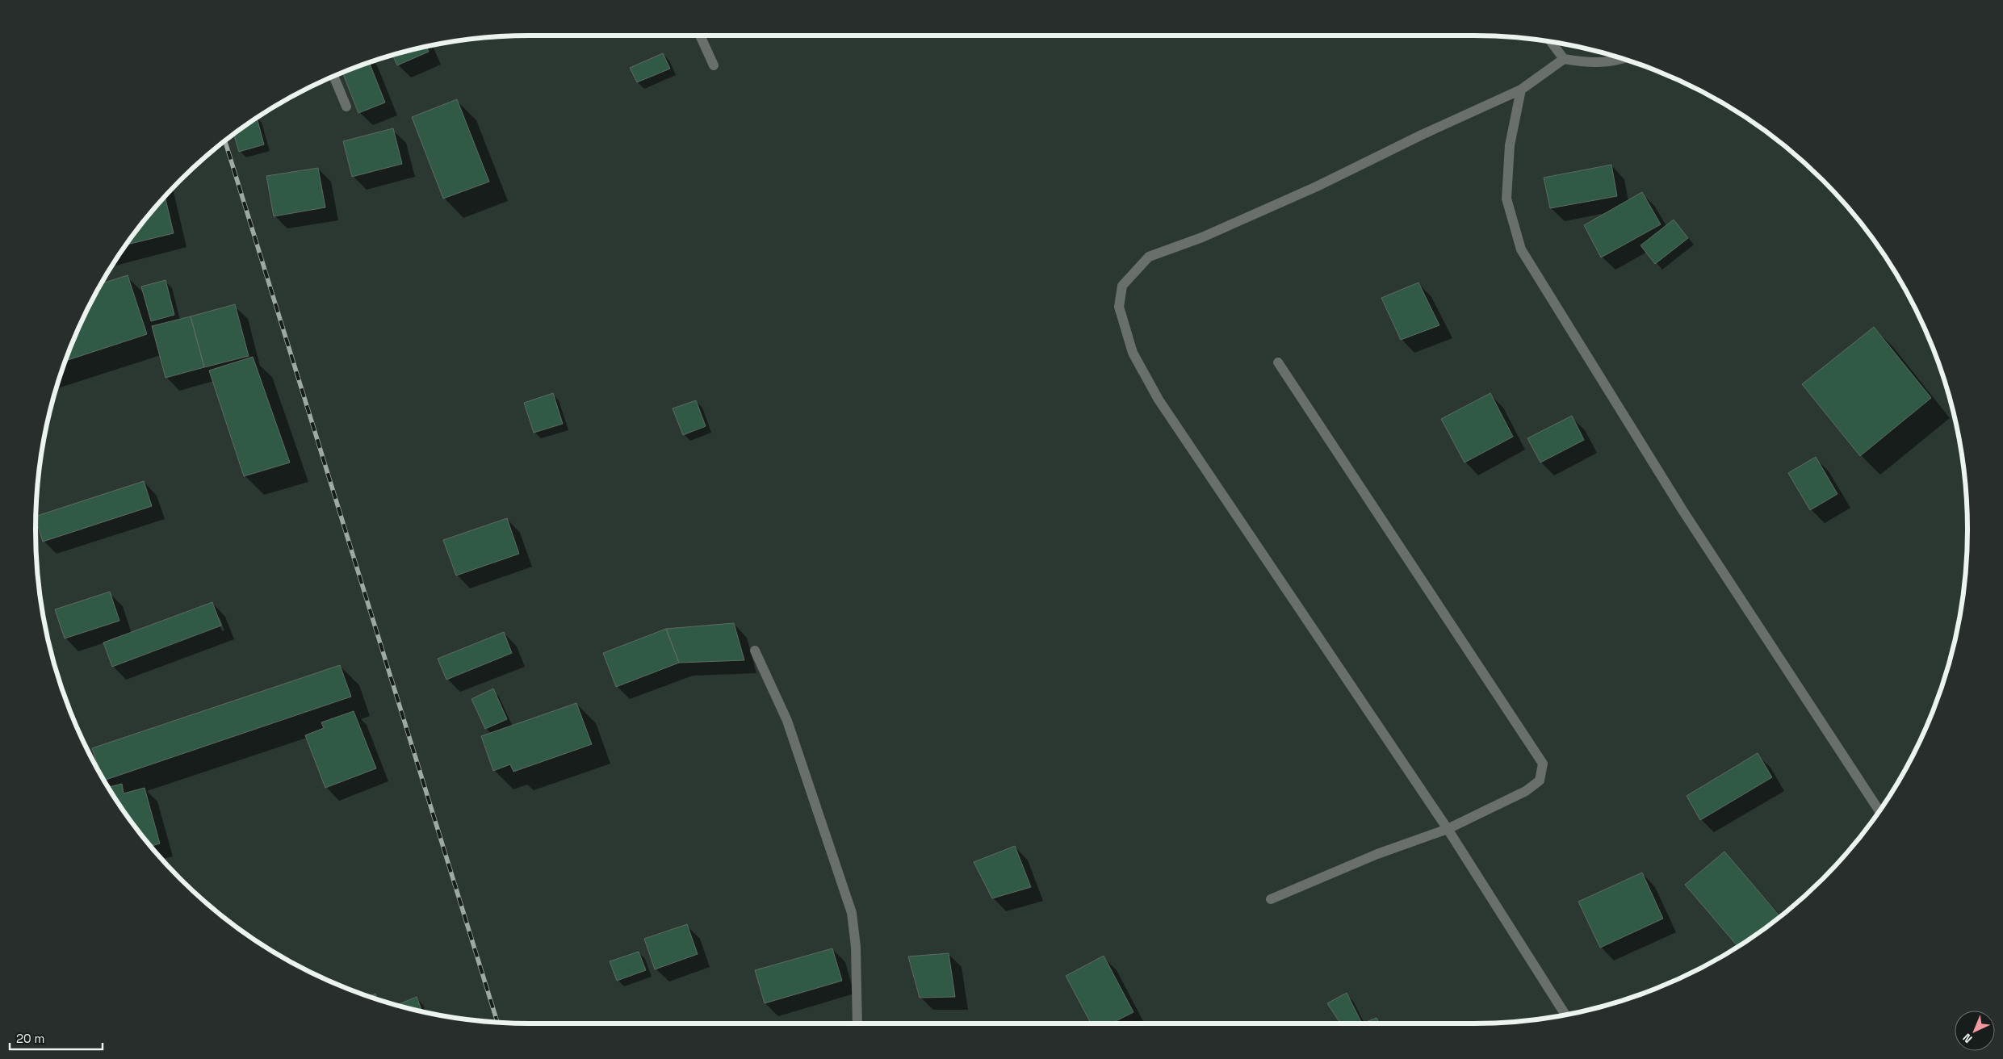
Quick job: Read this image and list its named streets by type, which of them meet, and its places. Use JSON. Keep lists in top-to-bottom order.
{
  "scale_bar": "20 m",
  "north": "bottom left"
}
